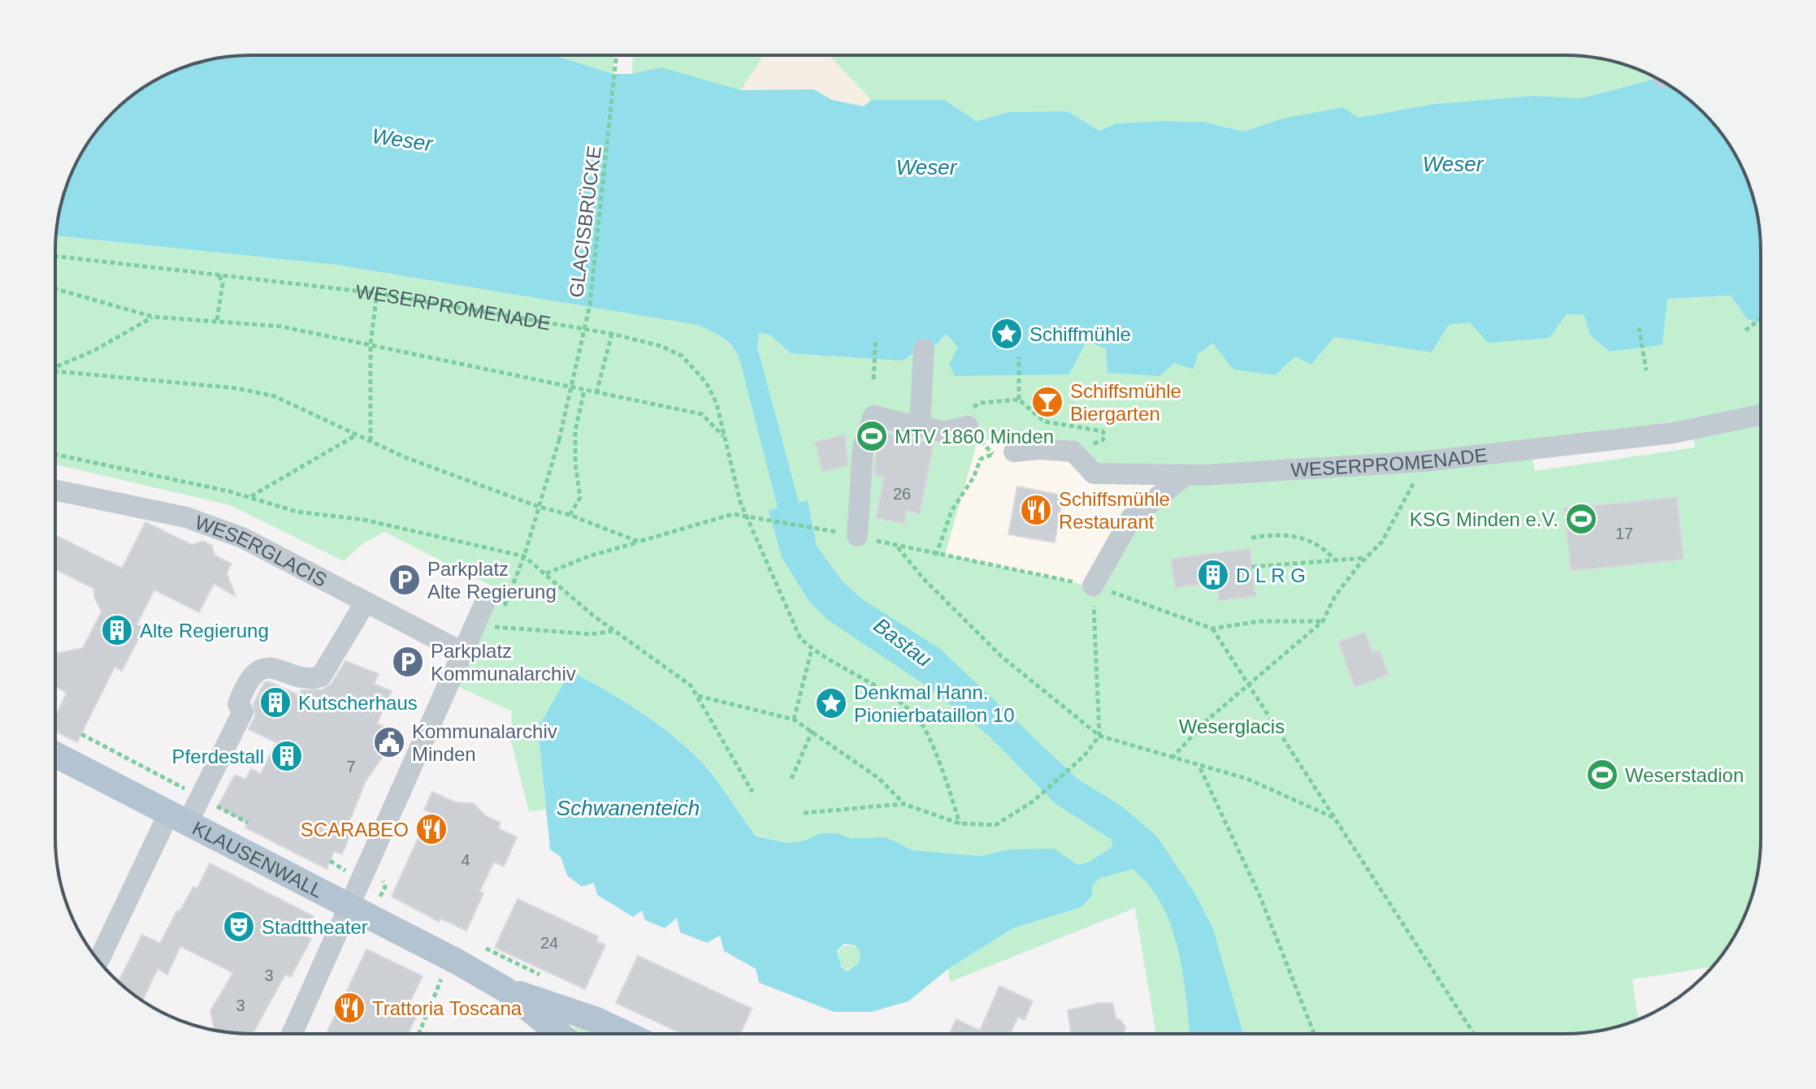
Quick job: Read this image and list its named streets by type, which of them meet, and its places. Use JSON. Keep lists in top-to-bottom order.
{
  "streets": {
    "main road": ["KLAUSENWALL"],
    "street": ["WESERPROMENADE", "WESERGLACIS"],
    "path": ["GLACISBRÜCKE"]
  },
  "water": ["Weser", "Bastau", "Schwanenteich"],
  "parks": ["Weserglacis"],
  "places": {
    "place": ["Schiffmühle", "Denkmal Hann. Pionierbataillon 10"],
    "bar": ["Schiffsmühle Biergarten"],
    "sports": ["MTV 1860 Minden", "KSG Minden e.V.", "Weserstadion"],
    "restaurant": ["Schiffsmühle Restaurant", "SCARABEO", "Trattoria Toscana"],
    "building": [
      "D L R G",
      "Alte Regierung",
      "Kutscherhaus",
      "Pferdestall"
    ],
    "parking": ["Parkplatz Alte Regierung", "Parkplatz Kommunalarchiv"],
    "public building": ["Kommunalarchiv Minden"],
    "theatre": ["Stadttheater"]
  },
  "house_numbers": [
    "26",
    "17",
    "7",
    "4",
    "24",
    "3",
    "3"
  ]
}
